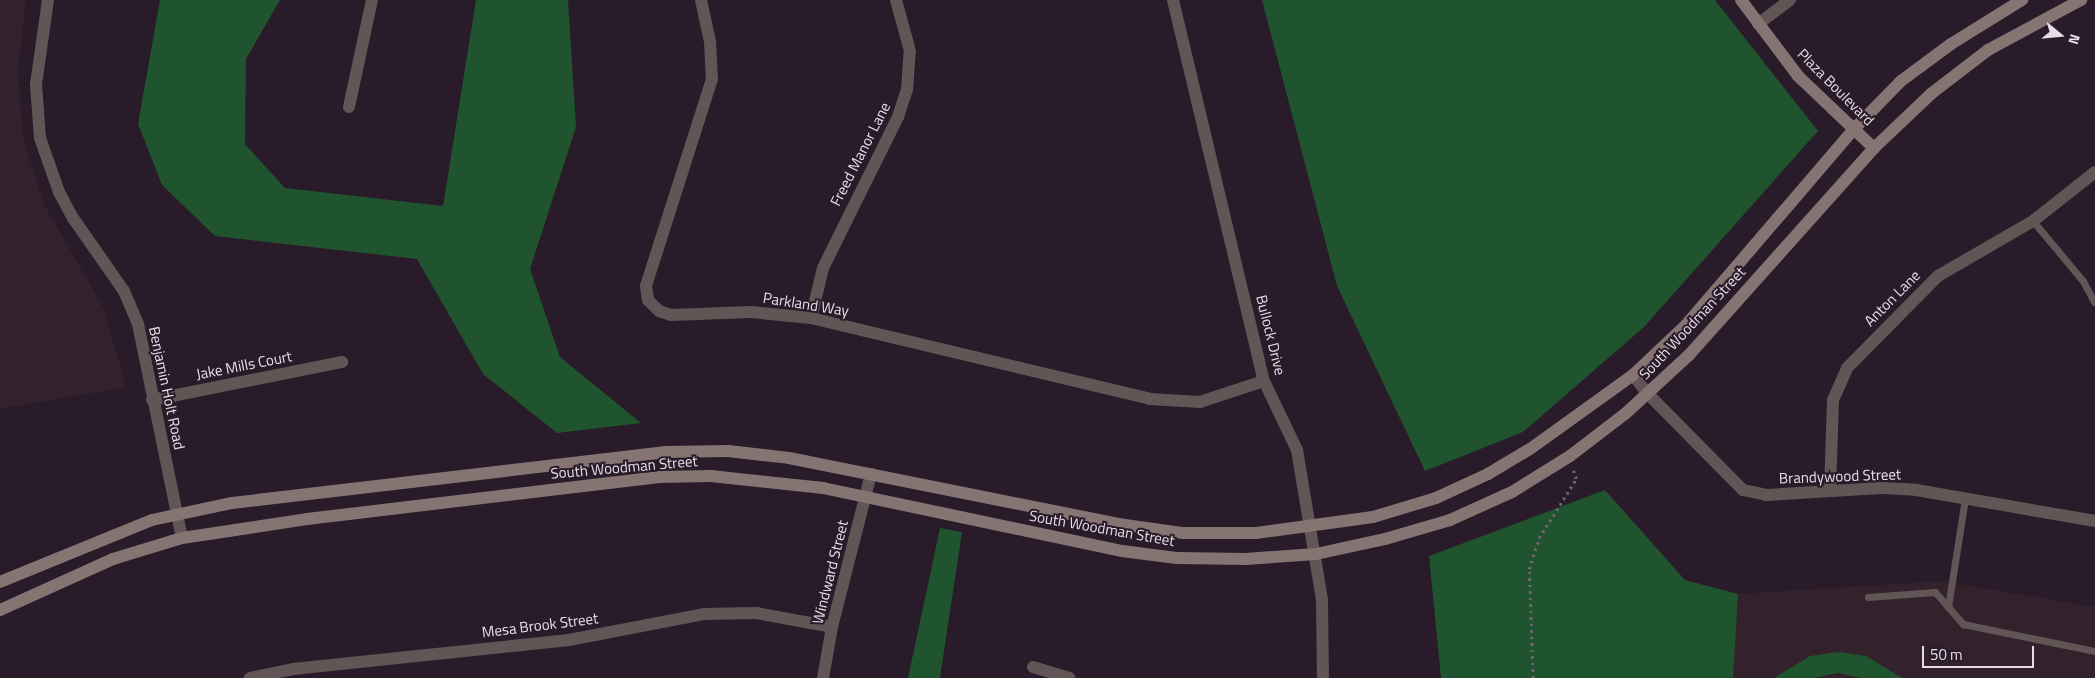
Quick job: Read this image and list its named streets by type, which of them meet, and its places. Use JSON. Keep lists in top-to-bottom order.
{
  "streets": {
    "main road": ["Plaza Boulevard", "South Woodman Street"],
    "street": [
      "Freed Manor Lane",
      "Anton Lane",
      "Parkland Way",
      "Bullock Drive",
      "Jake Mills Court",
      "Benjamin Holt Road",
      "Brandywood Street",
      "Windward Street",
      "Mesa Brook Street"
    ]
  },
  "crossings": [
    ["Plaza Boulevard", "South Woodman Street"],
    ["Freed Manor Lane", "Parkland Way"],
    ["Anton Lane", "Brandywood Street"],
    ["Parkland Way", "Bullock Drive"],
    ["South Woodman Street", "Bullock Drive"],
    ["South Woodman Street", "Benjamin Holt Road"],
    ["South Woodman Street", "Brandywood Street"],
    ["South Woodman Street", "Windward Street"],
    ["Jake Mills Court", "Benjamin Holt Road"],
    ["Windward Street", "Mesa Brook Street"]
  ],
  "scale_bar": "50 m",
  "north": "right"
}
